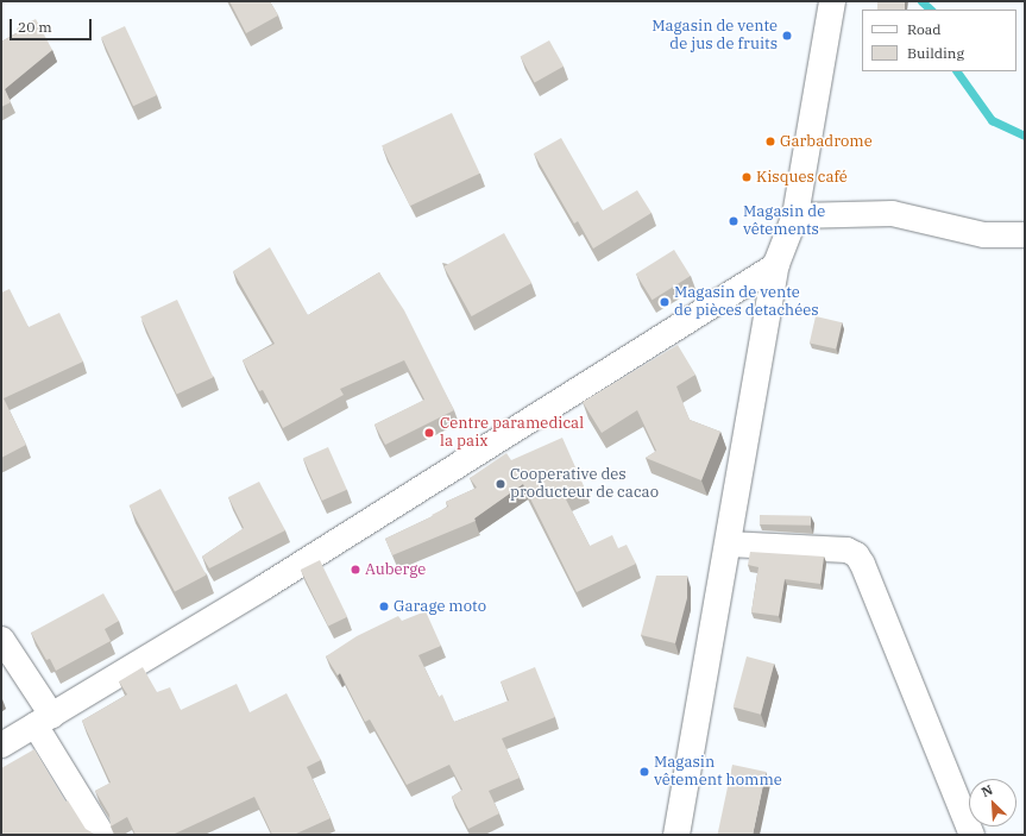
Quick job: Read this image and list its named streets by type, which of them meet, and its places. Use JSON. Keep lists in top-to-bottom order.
{
  "places": [
    "Magasin de vente de jus de fruits",
    "Garbadrome",
    "Kisques café",
    "Magasin de vêtements",
    "Magasin de vente de pièces detachées",
    "Centre paramedical la paix",
    "Cooperative des producteur de cacao",
    "Auberge",
    "Garage moto",
    "Magasin vêtement homme"
  ],
  "legend": ["Road", "Building"],
  "scale_bar": "20 m",
  "north": "top left"
}
